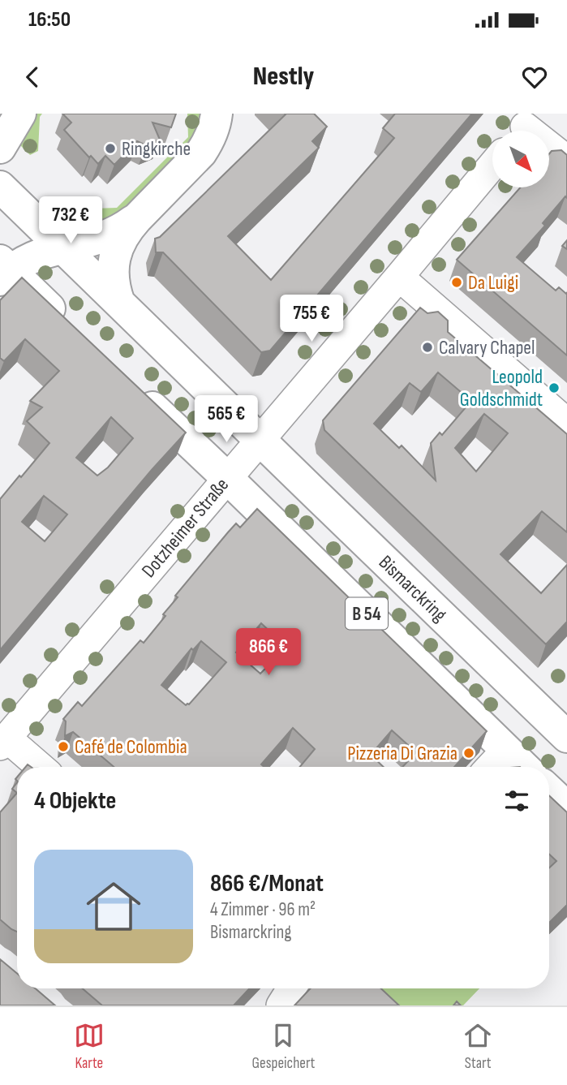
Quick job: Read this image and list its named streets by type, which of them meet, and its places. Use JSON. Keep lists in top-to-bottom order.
{
  "streets": {
    "main road": ["Bismarckring", "B 54"],
    "street": ["Dotzheimer Straße"]
  },
  "crossings": [
    ["Dotzheimer Straße", "Bismarckring"],
    ["Dotzheimer Straße", "B 54"],
    ["Bismarckring", "B 54"]
  ],
  "places": [
    "Ringkirche",
    "Da Luigi",
    "Calvary Chapel",
    "Leopold Goldschmidt",
    "Café de Colombia",
    "Pizzeria Di Grazia"
  ],
  "north": "bottom right",
  "page": {
    "status": "16:50",
    "header": "Nestly",
    "price": [
      "732 €",
      "755 €",
      "565 €",
      "866 €"
    ],
    "heading": "4 Objekte",
    "list": [
      {
        "name": "866 €/Monat",
        "note": "4 Zimmer · 96 m² · Bismarckring"
      }
    ],
    "tabs": ["Karte", "Gespeichert", "Start"]
  }
}
